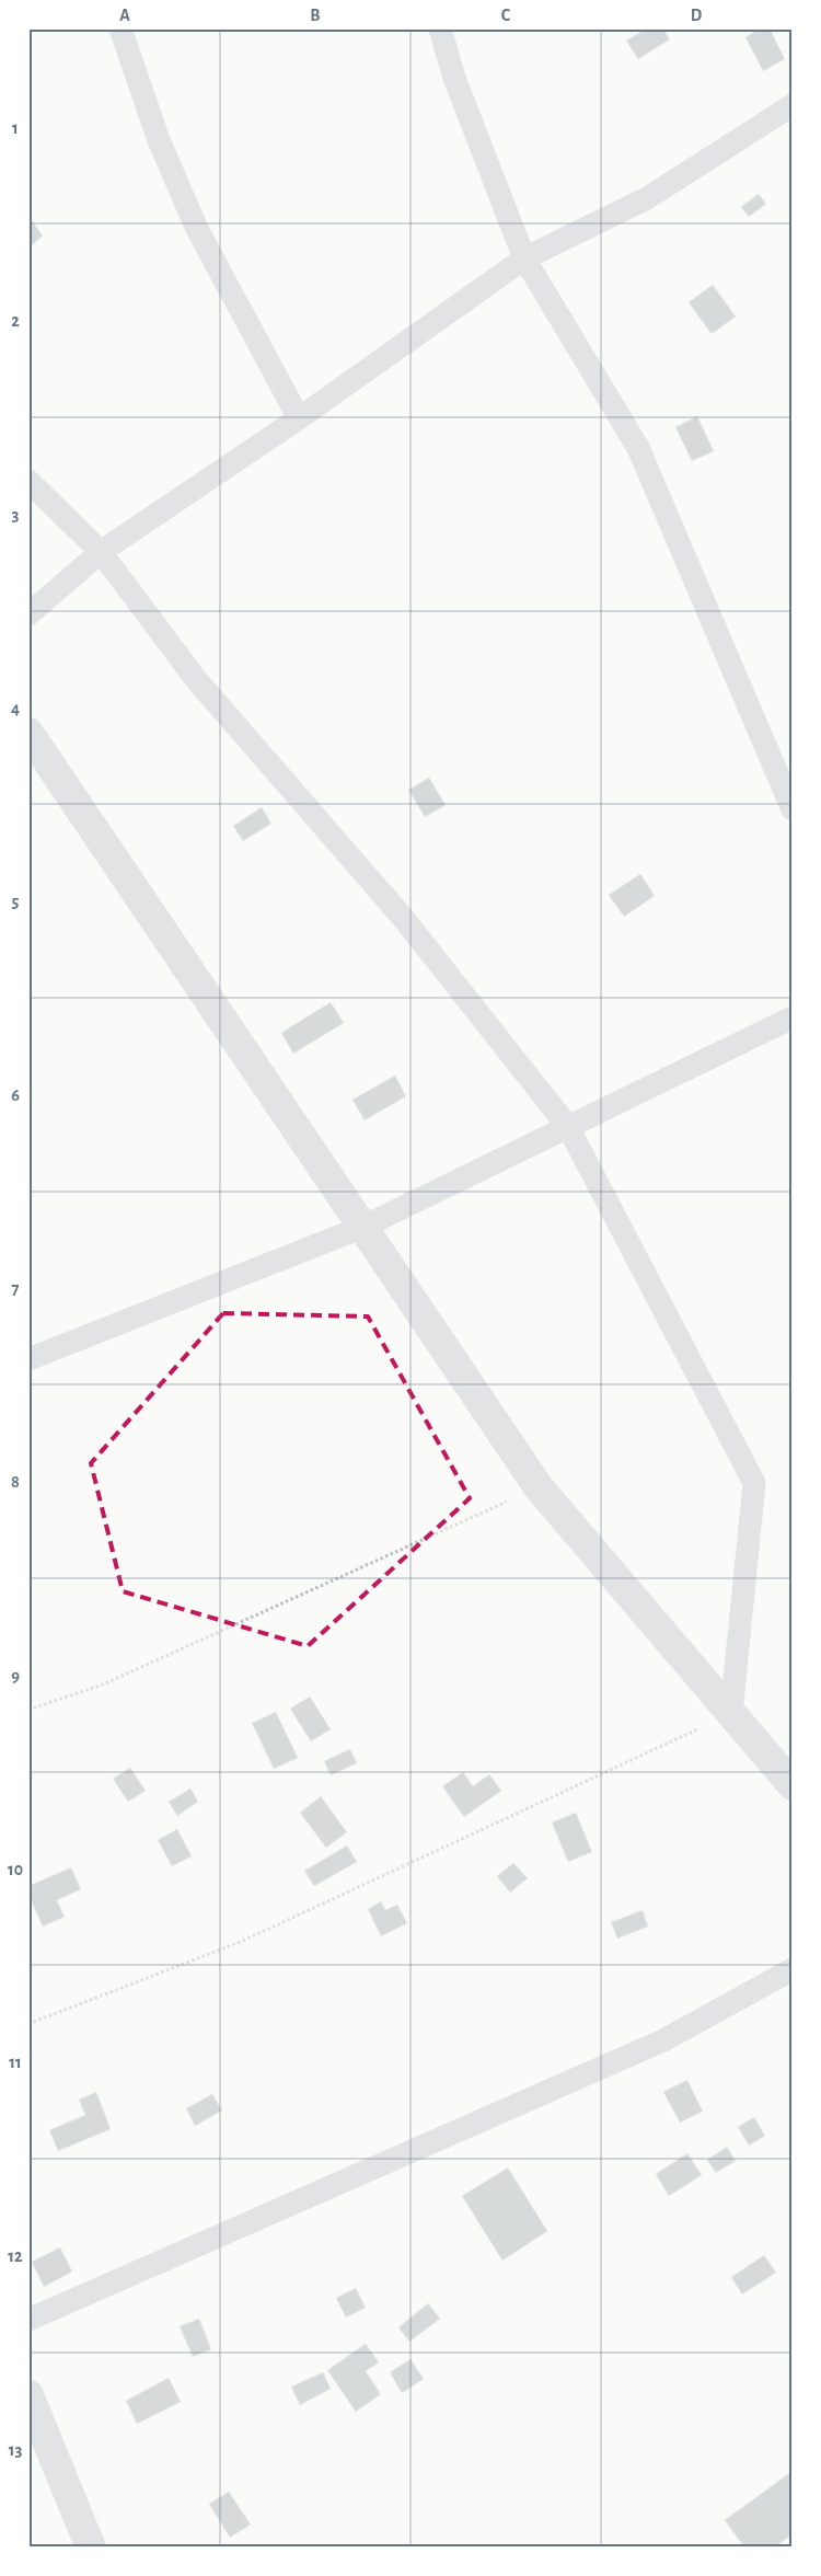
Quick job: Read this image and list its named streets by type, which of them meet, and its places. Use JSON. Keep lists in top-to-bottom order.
{
  "grid": {
    "columns": [
      "A",
      "B",
      "C",
      "D"
    ],
    "rows": [
      "1",
      "2",
      "3",
      "4",
      "5",
      "6",
      "7",
      "8",
      "9",
      "10",
      "11",
      "12",
      "13"
    ]
  }
}
